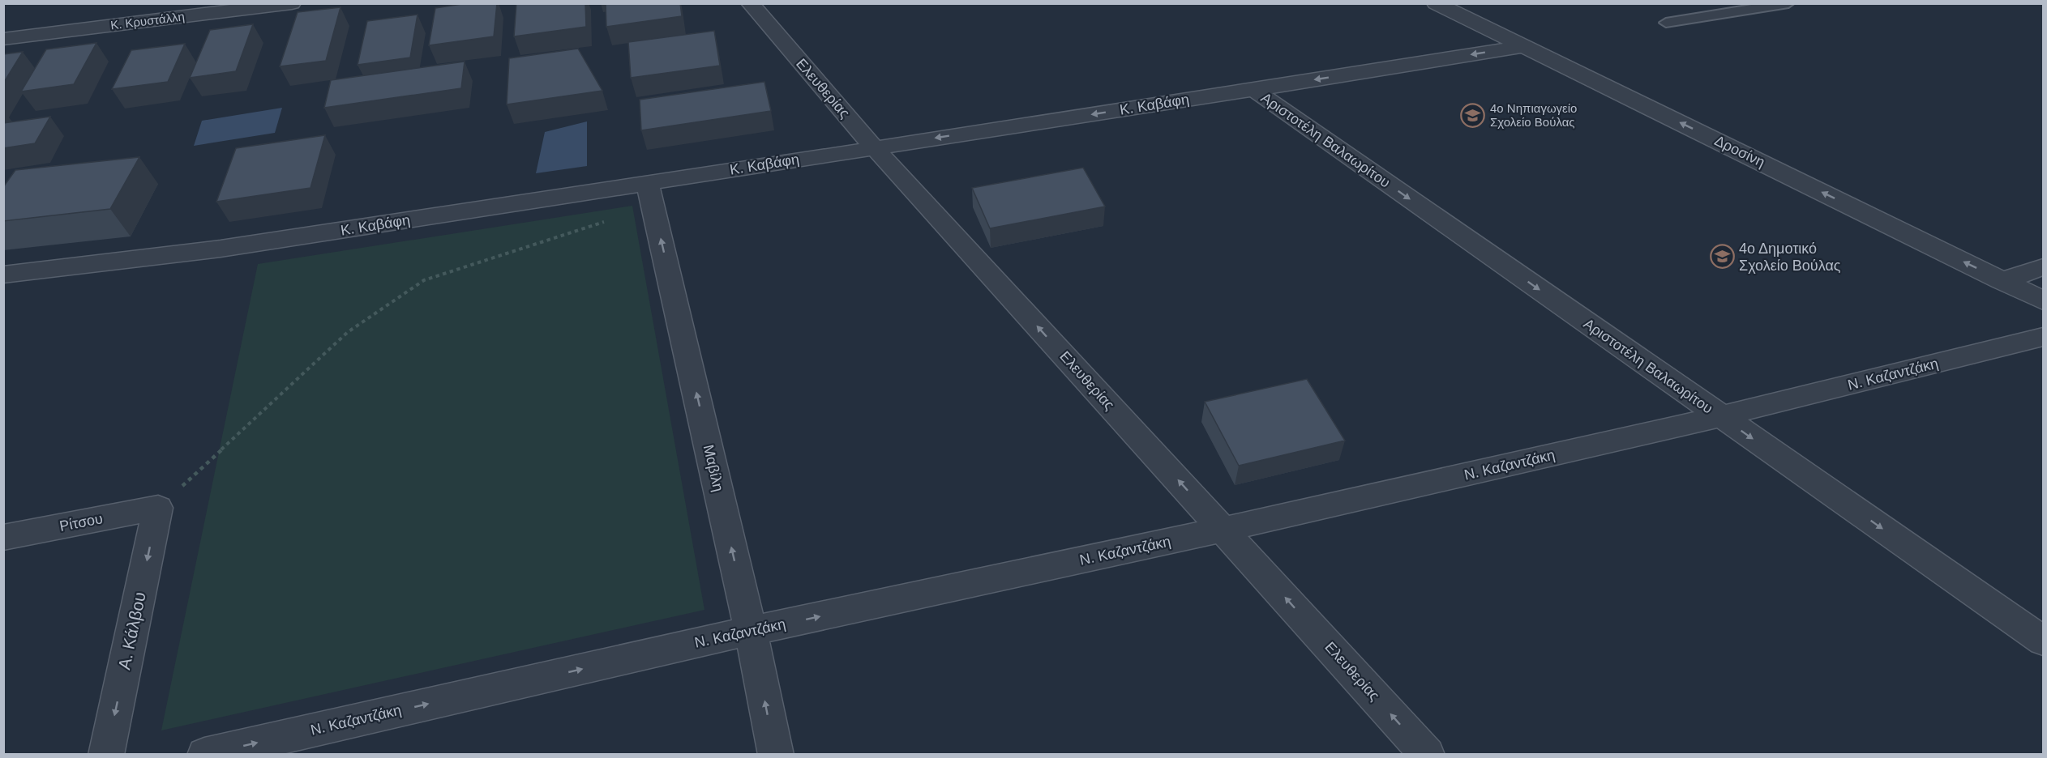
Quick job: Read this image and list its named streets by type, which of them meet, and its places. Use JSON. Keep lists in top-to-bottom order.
{
  "streets": {
    "street": [
      "Κ. Κρυστάλλη",
      "Ελευθερίας",
      "Κ. Καβάφη",
      "Αριστοτέλη Βαλαωρίτου",
      "Δροσίνη",
      "Ν. Καζαντζάκη",
      "Μαβίλη",
      "Ρίτσου",
      "A. Κάλβου"
    ]
  },
  "crossings": [
    ["Ελευθερίας", "Κ. Καβάφη"],
    ["Ελευθερίας", "Ν. Καζαντζάκη"],
    ["Κ. Καβάφη", "Αριστοτέλη Βαλαωρίτου"],
    ["Κ. Καβάφη", "Δροσίνη"],
    ["Κ. Καβάφη", "Μαβίλη"],
    ["Αριστοτέλη Βαλαωρίτου", "Ν. Καζαντζάκη"],
    ["Ν. Καζαντζάκη", "Μαβίλη"],
    ["Ρίτσου", "A. Κάλβου"]
  ],
  "one_way": [
    "Ελευθερίας",
    "Κ. Καβάφη",
    "Αριστοτέλη Βαλαωρίτου",
    "Δροσίνη",
    "Ν. Καζαντζάκη",
    "Μαβίλη",
    "A. Κάλβου"
  ],
  "places": {
    "school or university": ["4ο Νηπιαγωγείο Σχολείο Βούλας", "4ο Δημοτικό Σχολείο Βούλας"]
  }
}
